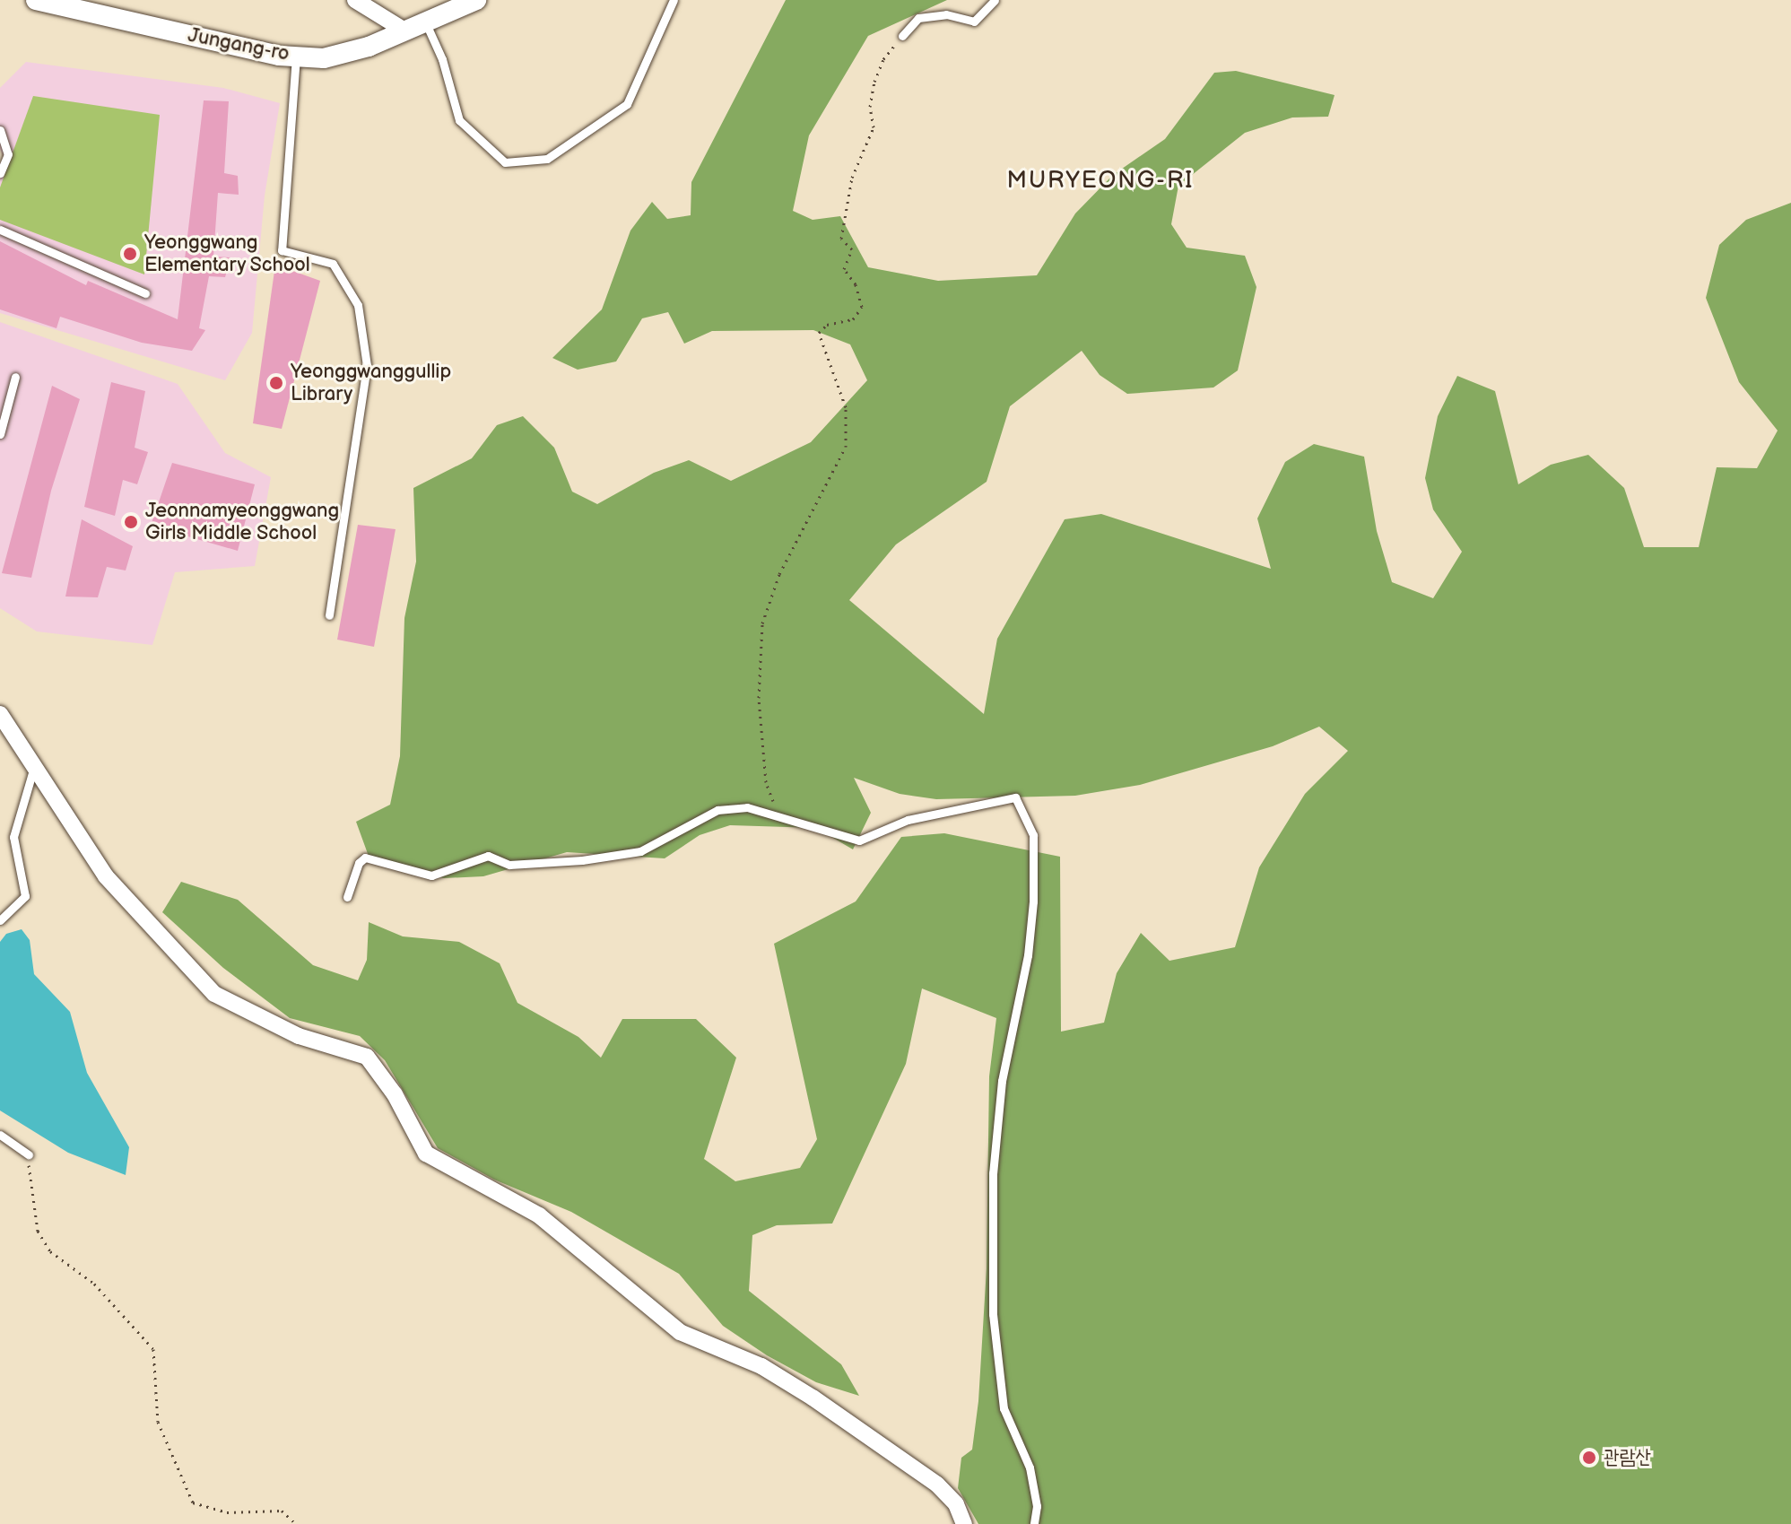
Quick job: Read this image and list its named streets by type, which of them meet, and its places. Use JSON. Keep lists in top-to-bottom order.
{
  "streets": {
    "street": ["Jungang-ro"]
  },
  "districts": ["MURYEONG-RI"],
  "places": [
    "Yeonggwang Elementary School",
    "Yeonggwanggullip Library",
    "Jeonnamyeonggwang Girls Middle School",
    "관람산"
  ]
}
